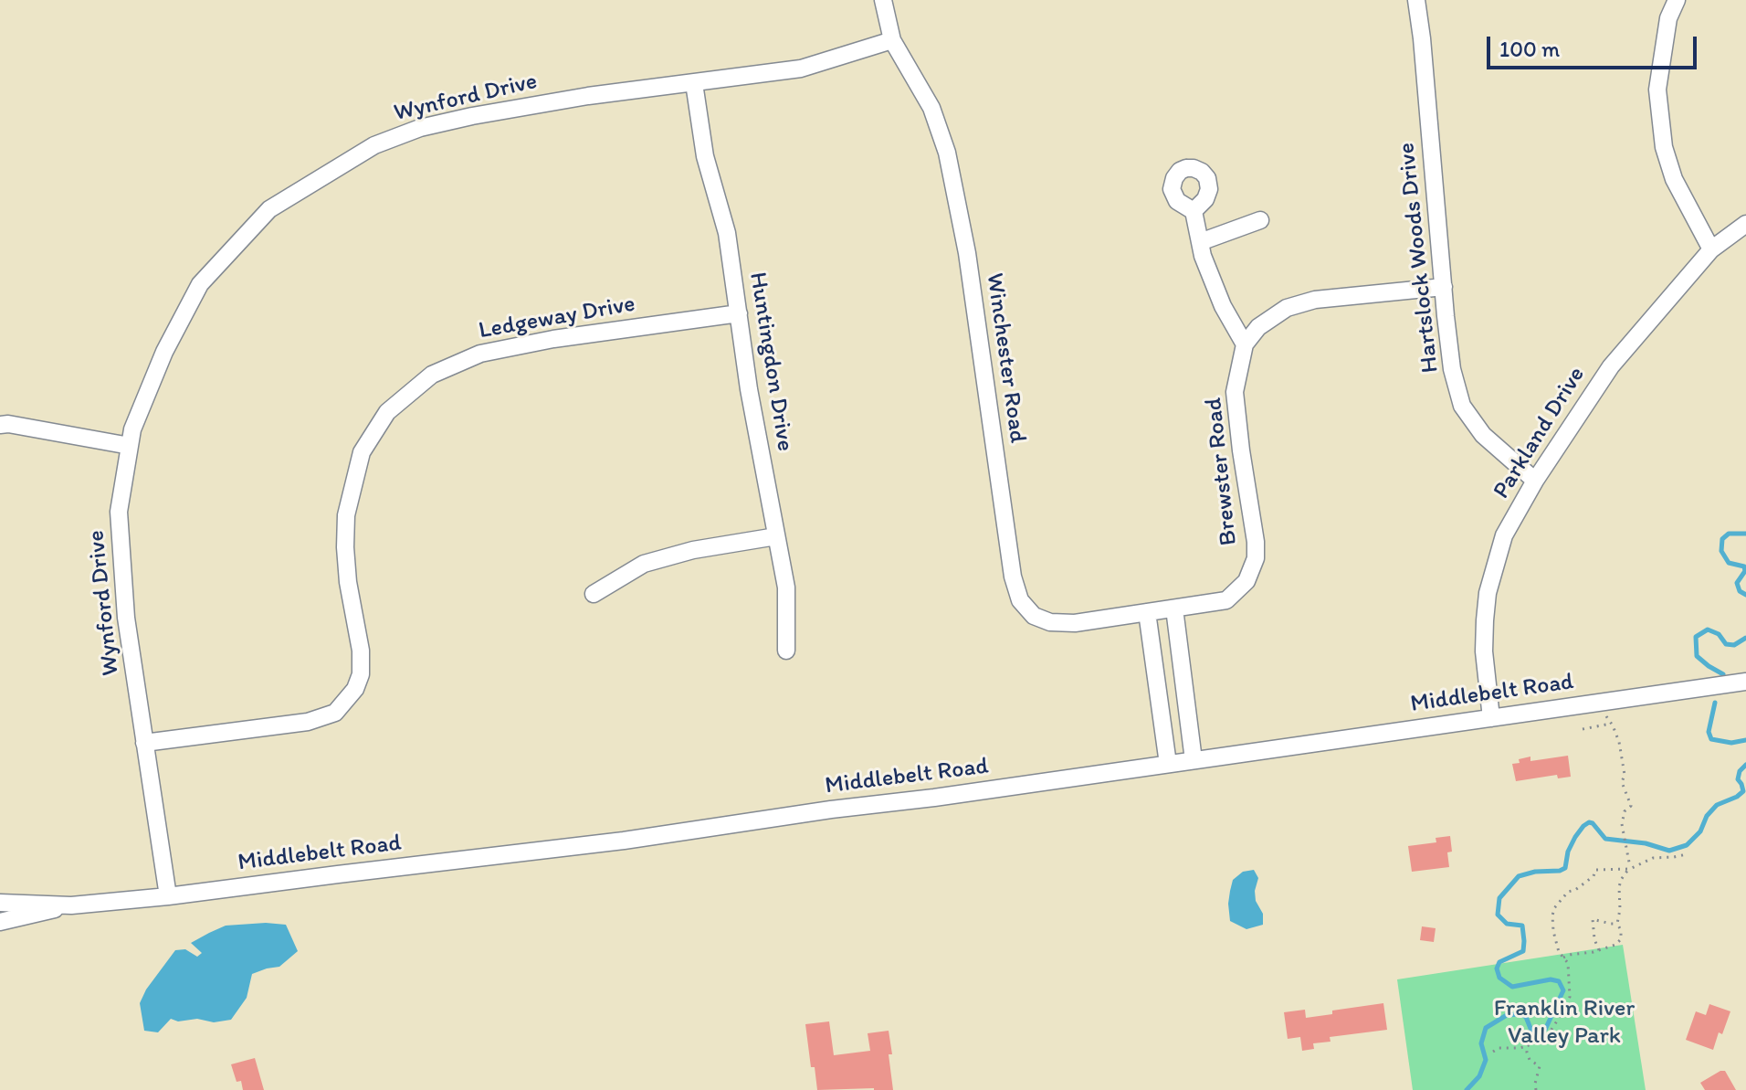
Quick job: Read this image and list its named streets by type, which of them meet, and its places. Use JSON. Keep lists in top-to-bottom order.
{
  "streets": {
    "street": [
      "Wynford Drive",
      "Hartslock Woods Drive",
      "Ledgeway Drive",
      "Winchester Road",
      "Huntingdon Drive",
      "Parkland Drive",
      "Brewster Road",
      "Middlebelt Road"
    ]
  },
  "crossings": [
    ["Wynford Drive", "Ledgeway Drive"],
    ["Wynford Drive", "Winchester Road"],
    ["Wynford Drive", "Huntingdon Drive"],
    ["Wynford Drive", "Middlebelt Road"],
    ["Hartslock Woods Drive", "Parkland Drive"],
    ["Ledgeway Drive", "Huntingdon Drive"],
    ["Winchester Road", "Brewster Road"],
    ["Parkland Drive", "Middlebelt Road"]
  ],
  "parks": ["Franklin River Valley Park"],
  "scale_bar": "100 m"
}
